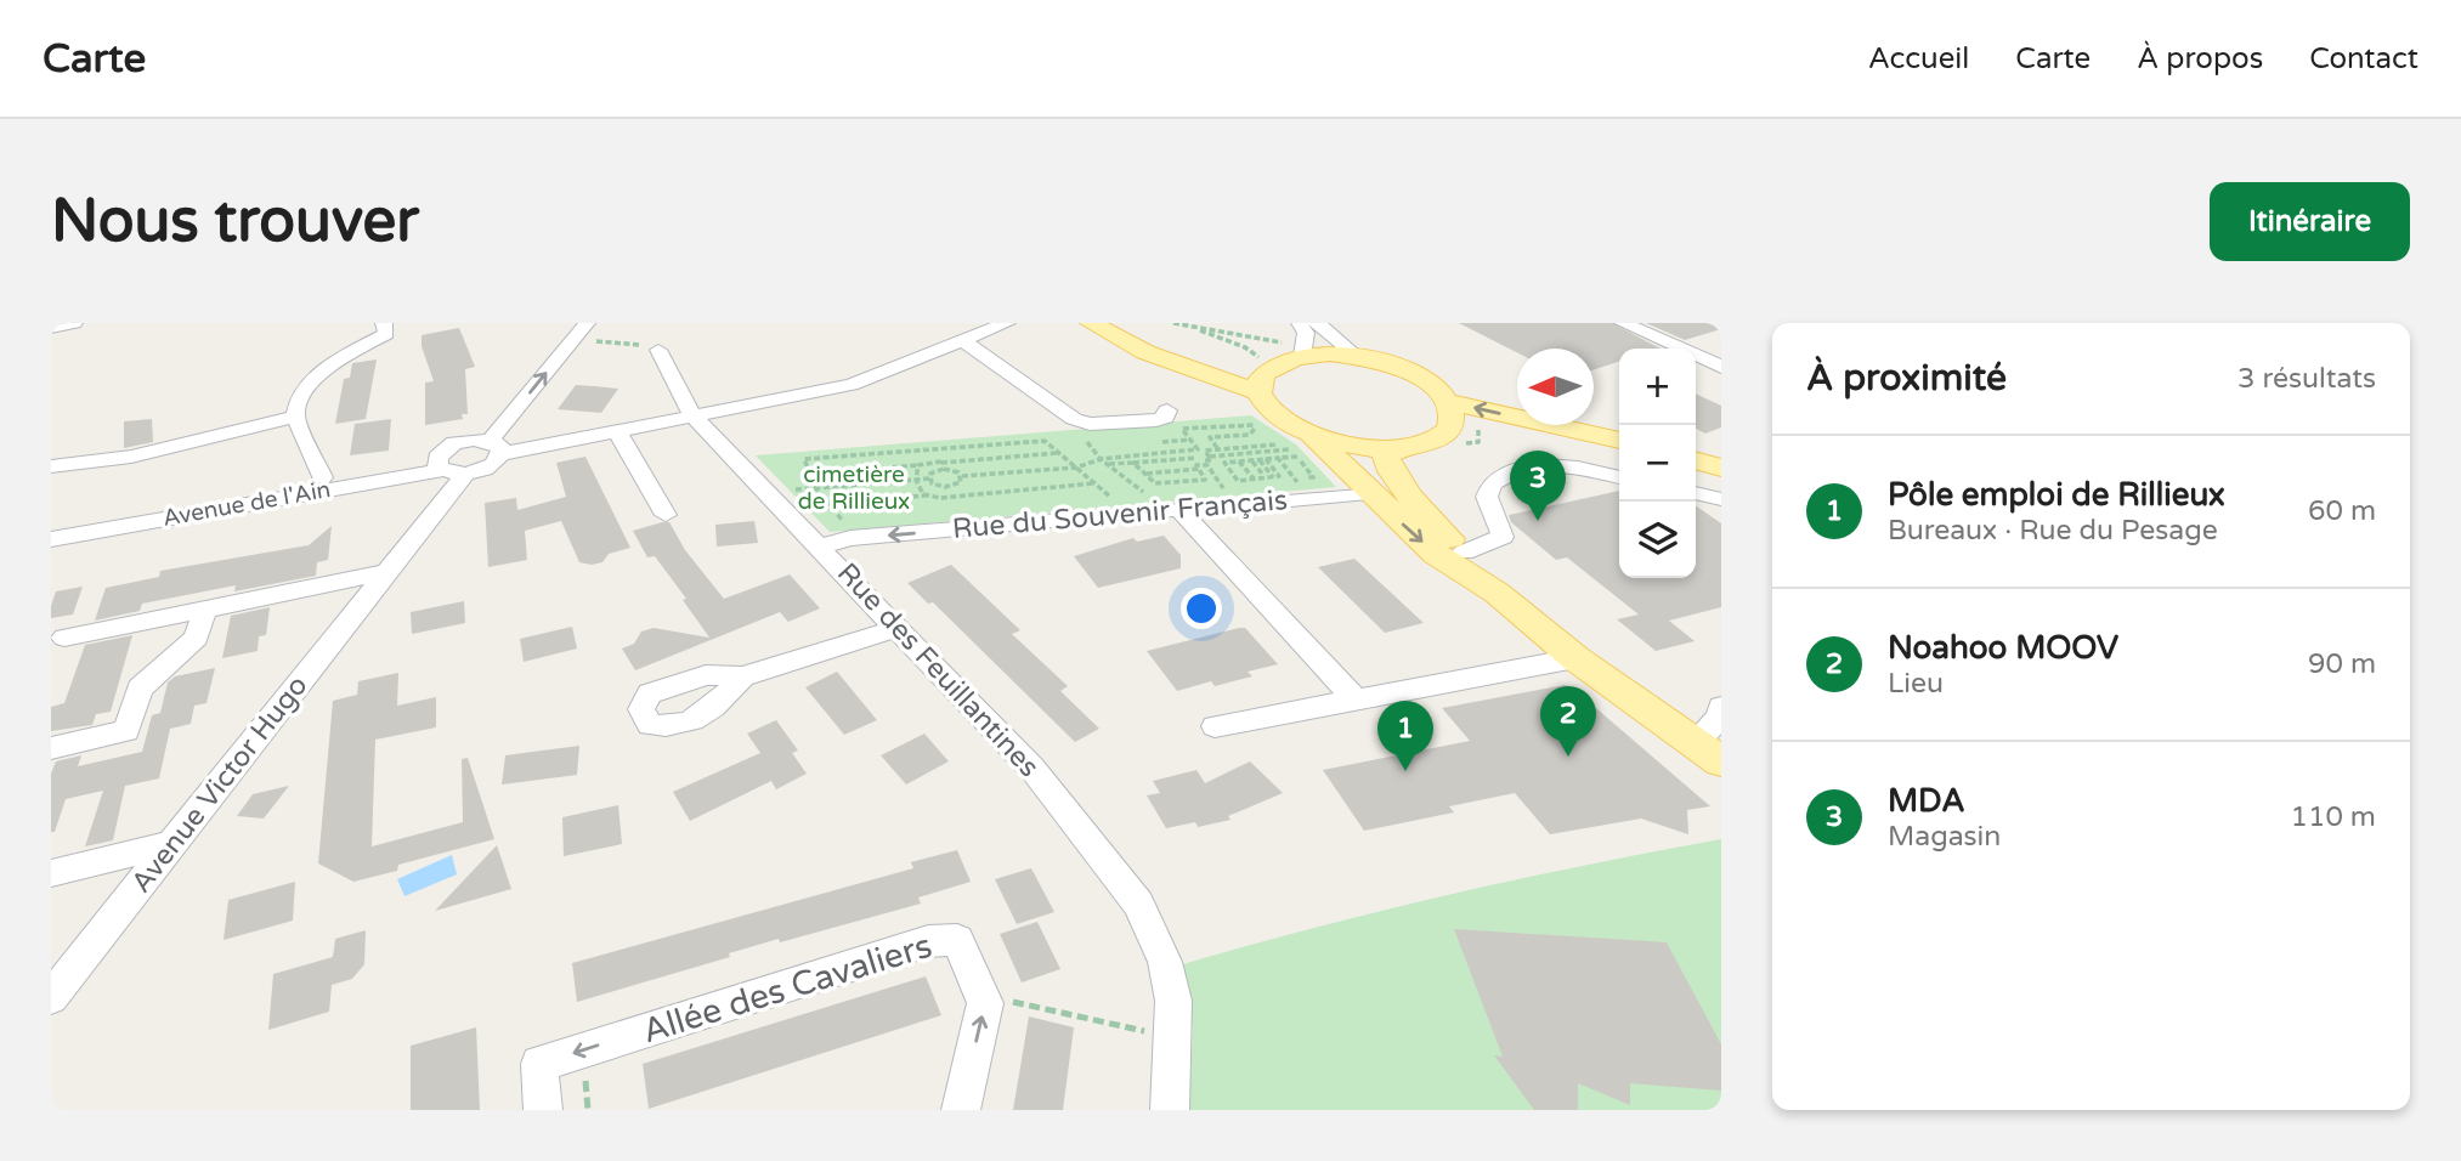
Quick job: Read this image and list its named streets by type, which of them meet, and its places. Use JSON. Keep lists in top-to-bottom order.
{
  "streets": {
    "street": [
      "Avenue de l'Ain",
      "Rue du Souvenir Français",
      "Rue des Feuillantines",
      "Avenue Victor Hugo",
      "Allée des Cavaliers"
    ]
  },
  "crossings": [
    ["Avenue de l'Ain", "Avenue Victor Hugo"],
    ["Rue du Souvenir Français", "Rue des Feuillantines"]
  ],
  "one_way": ["Allée des Cavaliers"],
  "parks": ["cimetière de Rillieux"],
  "north": "left",
  "page": {
    "header": "Carte",
    "nav": [
      "Accueil",
      "Carte",
      "À propos",
      "Contact"
    ],
    "buttons": "Itinéraire",
    "title": "Nous trouver",
    "heading": ["À proximité", "3 résultats"],
    "map_buttons": ["+", "−"],
    "list": [
      {
        "mark": "1",
        "name": "Pôle emploi de Rillieux",
        "note": "Bureaux · Rue du Pesage",
        "value": "60 m"
      },
      {
        "mark": "2",
        "name": "Noahoo MOOV",
        "note": "Lieu",
        "value": "90 m"
      },
      {
        "mark": "3",
        "name": "MDA",
        "note": "Magasin",
        "value": "110 m"
      }
    ],
    "pins": ["3", "2", "1"]
  }
}
